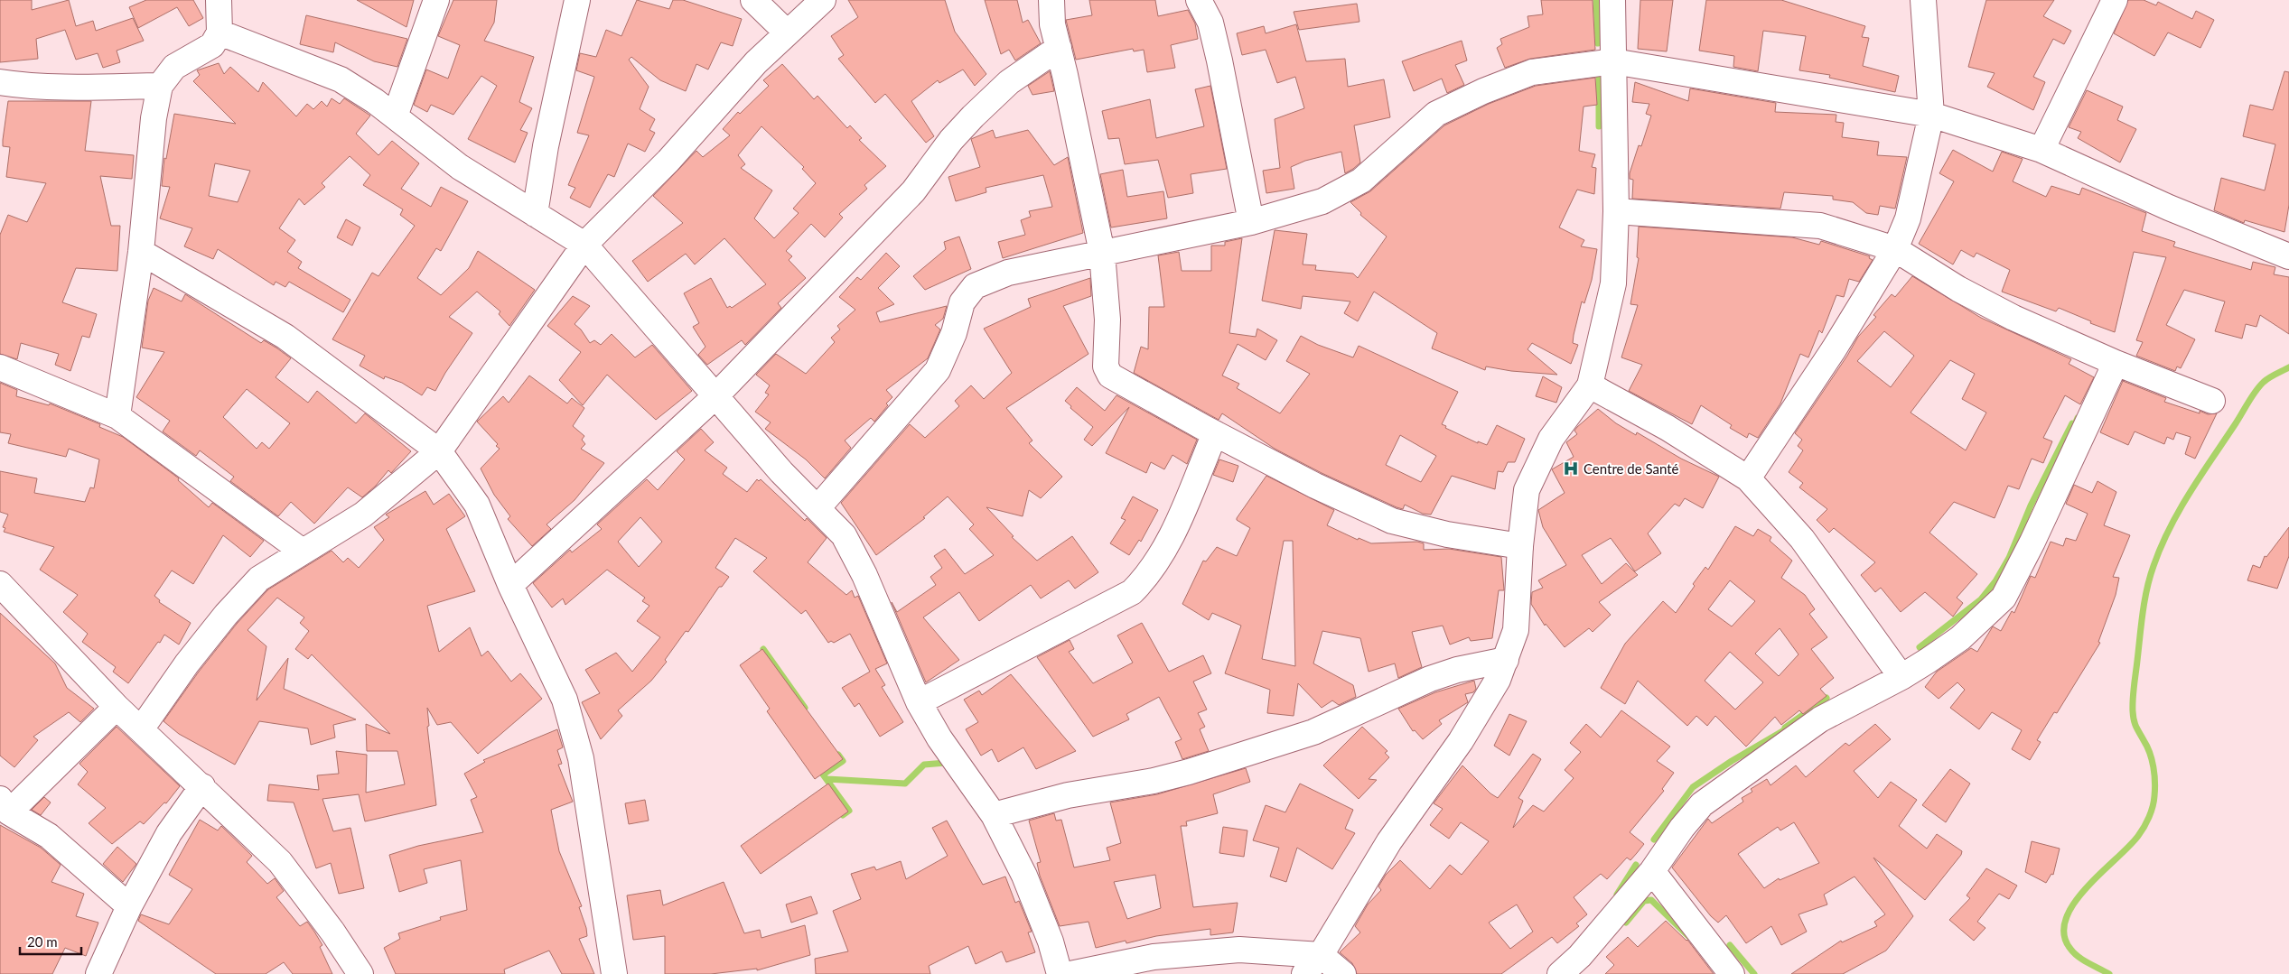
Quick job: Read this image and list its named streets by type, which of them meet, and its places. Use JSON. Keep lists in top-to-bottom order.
{
  "places": {
    "hospital": ["Centre de Santé"]
  },
  "scale_bar": "20 m"
}
